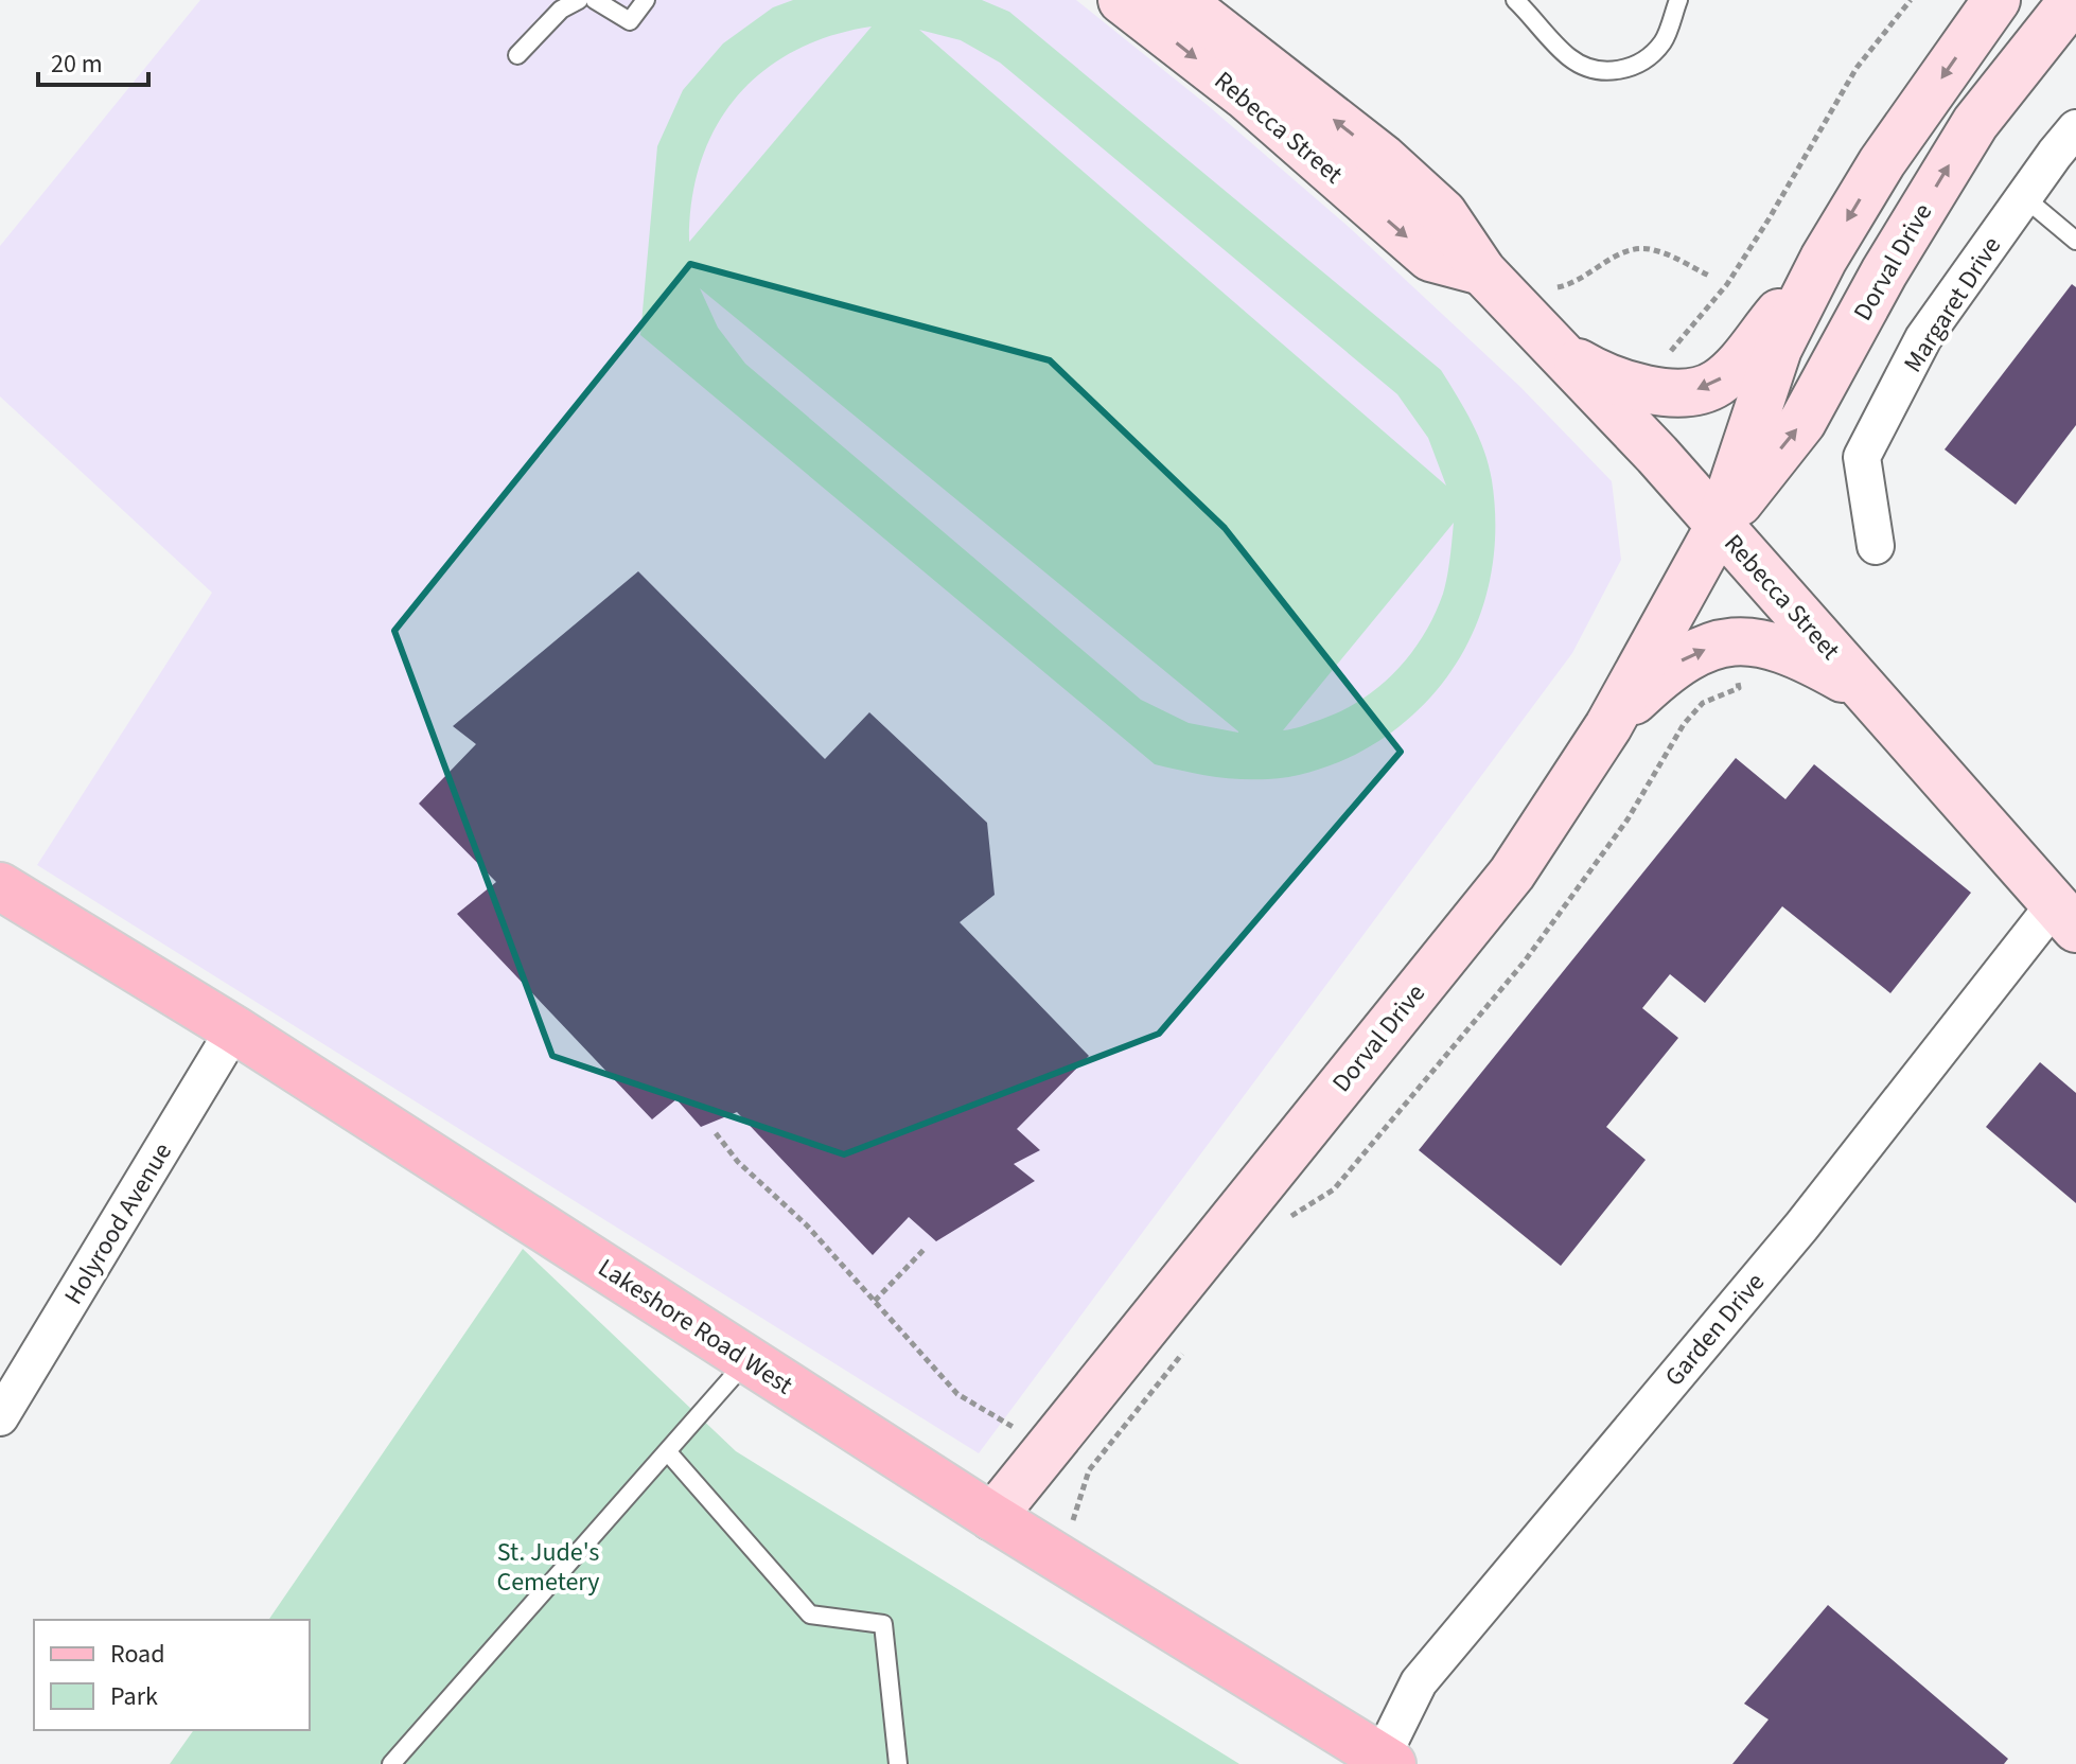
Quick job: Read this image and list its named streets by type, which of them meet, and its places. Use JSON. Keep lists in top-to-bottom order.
{
  "streets": {
    "main road": ["Rebecca Street", "Dorval Drive", "Lakeshore Road West"],
    "street": ["Margaret Drive", "Holyrood Avenue", "Garden Drive"]
  },
  "crossings": [
    ["Rebecca Street", "Dorval Drive"],
    ["Rebecca Street", "Garden Drive"],
    ["Dorval Drive", "Lakeshore Road West"],
    ["Holyrood Avenue", "Lakeshore Road West"],
    ["Lakeshore Road West", "Garden Drive"]
  ],
  "parks": ["St. Jude's Cemetery"],
  "legend": ["Road", "Park"],
  "scale_bar": "20 m"
}
